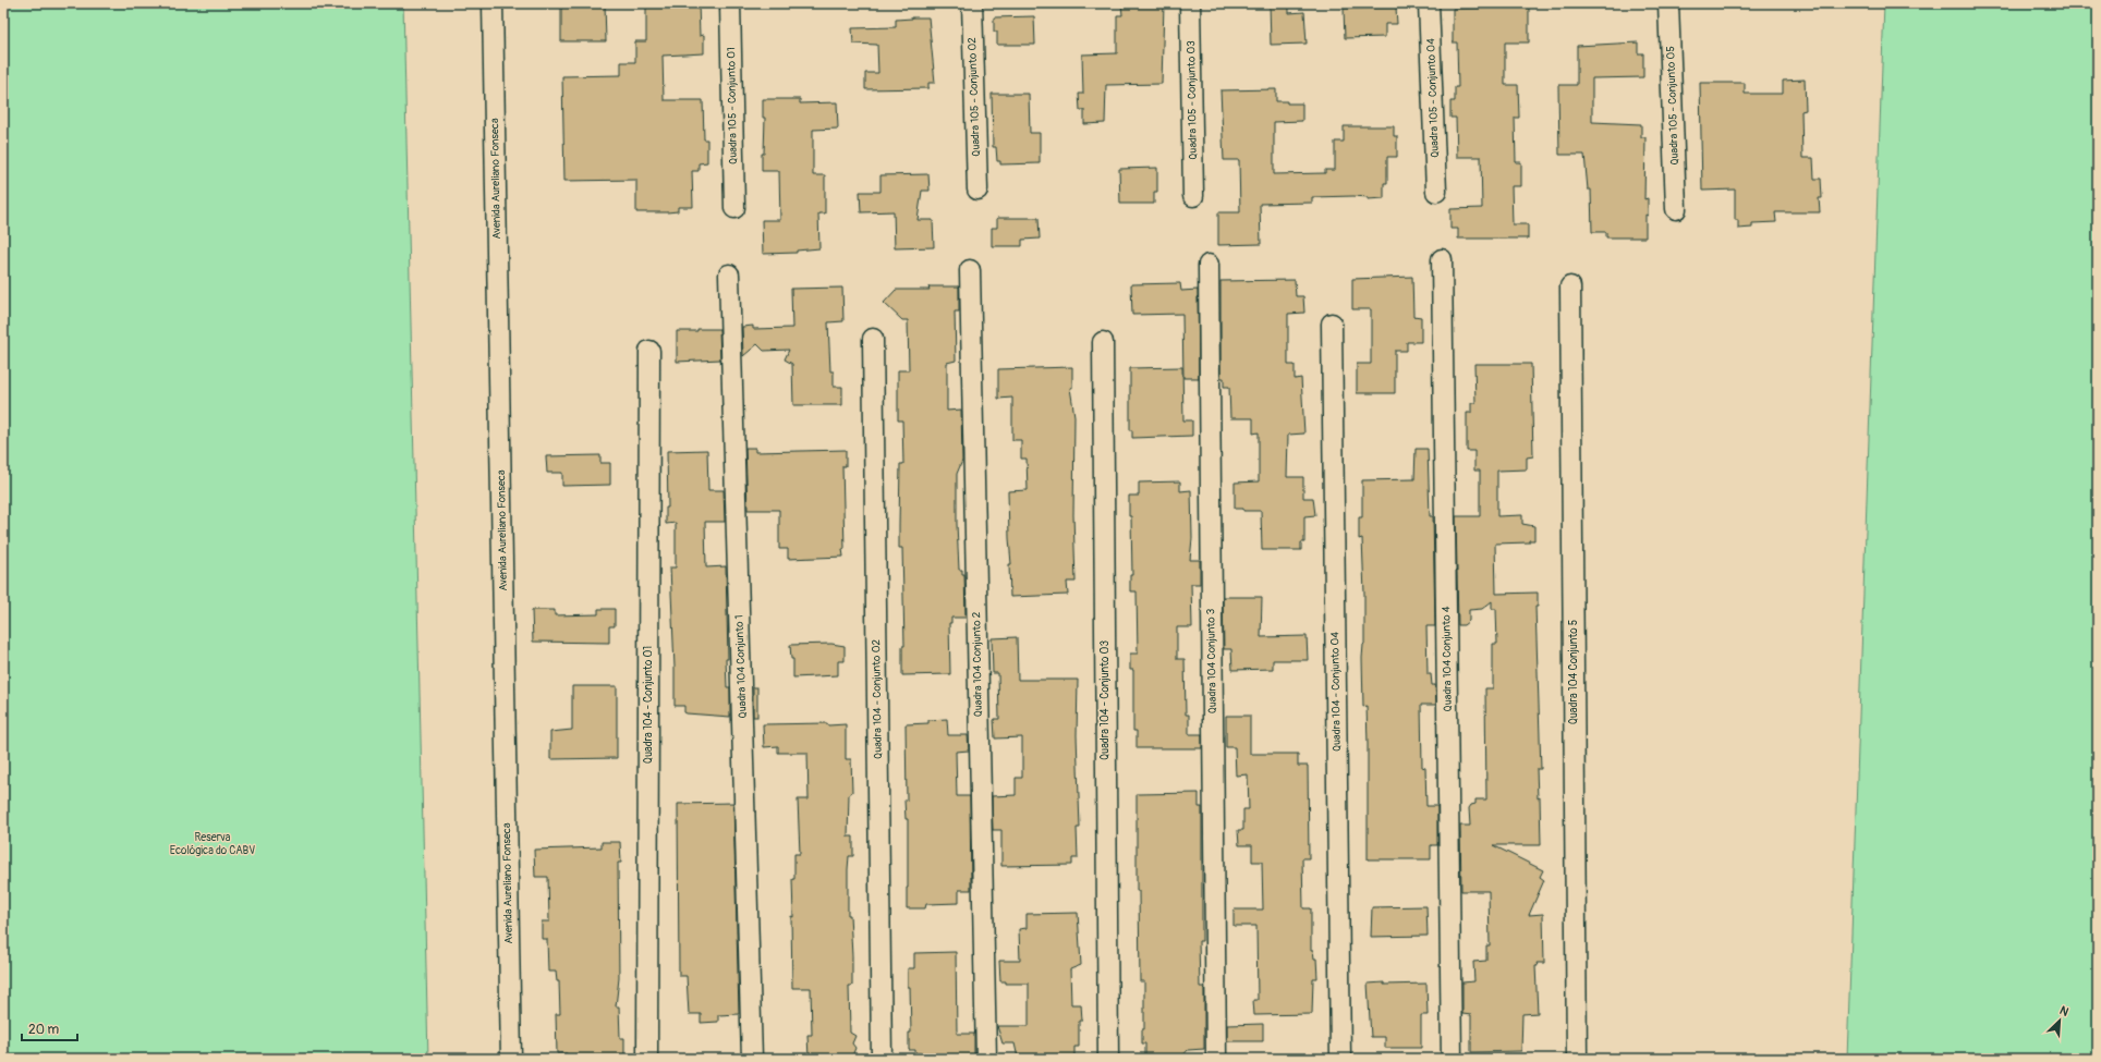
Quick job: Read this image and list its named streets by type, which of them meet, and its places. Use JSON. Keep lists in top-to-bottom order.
{
  "streets": {
    "street": [
      "Quadra 105 - Conjunto 02",
      "Quadra 105 - Conjunto 04",
      "Quadra 105 - Conjunto 03",
      "Quadra 105 - Conjunto 01",
      "Quadra 105 - Conjunto 05",
      "Avenida Aureliano Fonseca",
      "Quadra 104 Conjunto 4",
      "Quadra 104 Conjunto 3",
      "Quadra 104 Conjunto 2",
      "Quadra 104 Conjunto 1",
      "Quadra 104 Conjunto 5",
      "Quadra 104 - Conjunto 04",
      "Quadra 104 - Conjunto 02",
      "Quadra 104 - Conjunto 03",
      "Quadra 104 - Conjunto 01"
    ]
  },
  "parks": ["Reserva Ecológica do CABV"],
  "scale_bar": "20 m",
  "north": "top right"
}
